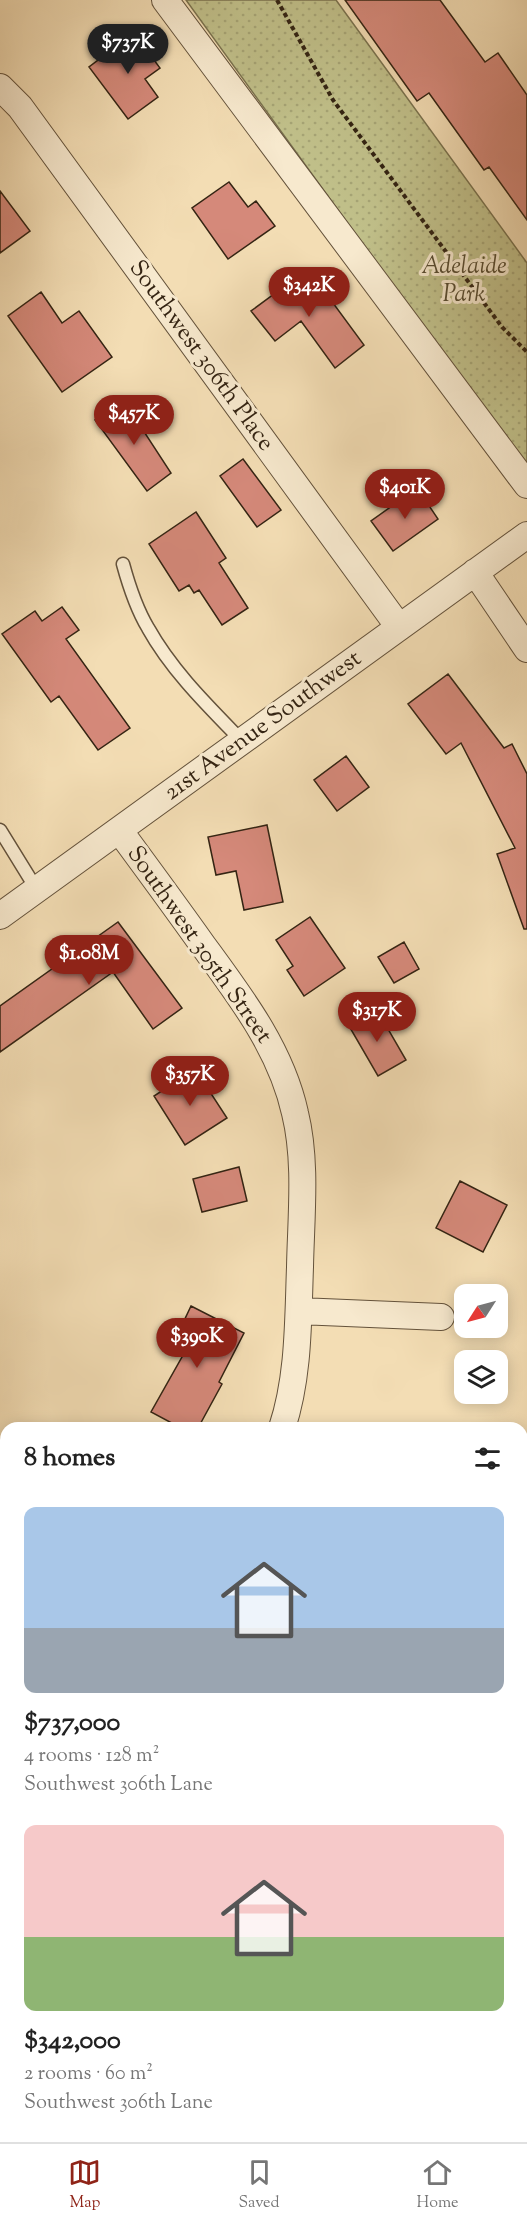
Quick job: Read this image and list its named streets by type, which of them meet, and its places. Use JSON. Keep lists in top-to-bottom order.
{
  "streets": {
    "street": ["Southwest 306th Place", "21st Avenue Southwest", "Southwest 305th Street"]
  },
  "crossings": [
    ["Southwest 306th Place", "21st Avenue Southwest"],
    ["21st Avenue Southwest", "Southwest 305th Street"]
  ],
  "parks": ["Adelaide Park"],
  "north": "bottom left",
  "page": {
    "price": [
      "$737K",
      "$342K",
      "$457K",
      "$401K",
      "$1.08M",
      "$317K",
      "$357K",
      "$390K"
    ],
    "heading": "8 homes",
    "list": [
      {
        "name": "$737,000",
        "note": "4 rooms · 128 m² · Southwest 306th Lane"
      },
      {
        "name": "$342,000",
        "note": "2 rooms · 60 m² · Southwest 306th Lane"
      }
    ],
    "tabs": ["Map", "Saved", "Home"]
  }
}
